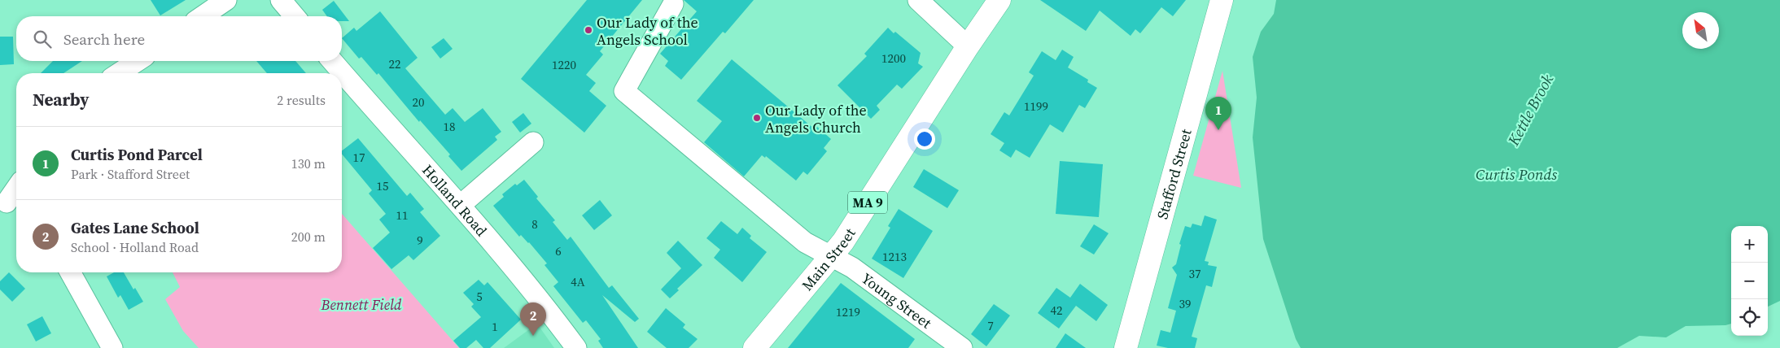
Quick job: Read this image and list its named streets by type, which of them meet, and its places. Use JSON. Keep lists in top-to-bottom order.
{
  "streets": {
    "main road": ["Stafford Street", "MA 9", "Main Street"],
    "street": ["Holland Road", "Young Street"]
  },
  "crossings": [
    ["Main Street", "Young Street"]
  ],
  "water": ["Kettle Brook", "Curtis Ponds"],
  "parks": ["Bennett Field"],
  "places": ["Our Lady of the Angels School", "Our Lady of the Angels Church"],
  "house_numbers": [
    "1200",
    "22",
    "1220",
    "20",
    "1199",
    "18",
    "17",
    "15",
    "11",
    "8",
    "9",
    "6",
    "1213",
    "37",
    "4A",
    "5",
    "39",
    "42",
    "1219",
    "7",
    "1"
  ],
  "north": "top left",
  "page": {
    "search": "Search here",
    "heading": ["Nearby", "2 results"],
    "pins": ["1", "2"],
    "list": [
      {
        "mark": "1",
        "name": "Curtis Pond Parcel",
        "note": "Park · Stafford Street",
        "value": "130 m"
      },
      {
        "mark": "2",
        "name": "Gates Lane School",
        "note": "School · Holland Road",
        "value": "200 m"
      }
    ],
    "map_buttons": ["+", "−"]
  }
}
